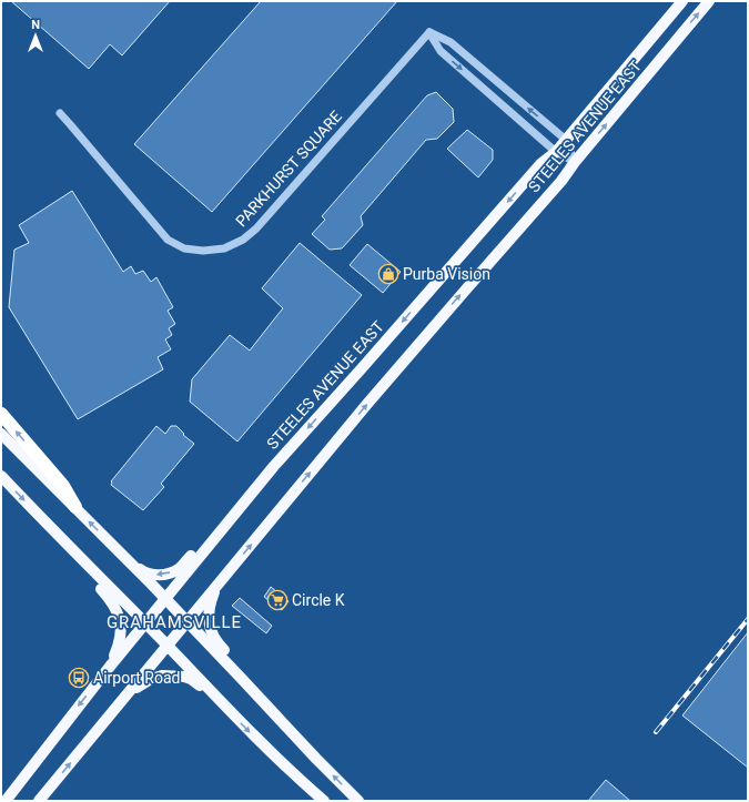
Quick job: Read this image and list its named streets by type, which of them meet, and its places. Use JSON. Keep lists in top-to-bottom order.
{
  "streets": {
    "main road": ["STEELES AVENUE EAST"],
    "street": ["PARKHURST SQUARE"]
  },
  "districts": ["GRAHAMSVILLE"],
  "places": {
    "shop": ["Purba Vision"],
    "supermarket": ["Circle K"],
    "bus stop": ["Airport Road"]
  },
  "north": "top"
}
